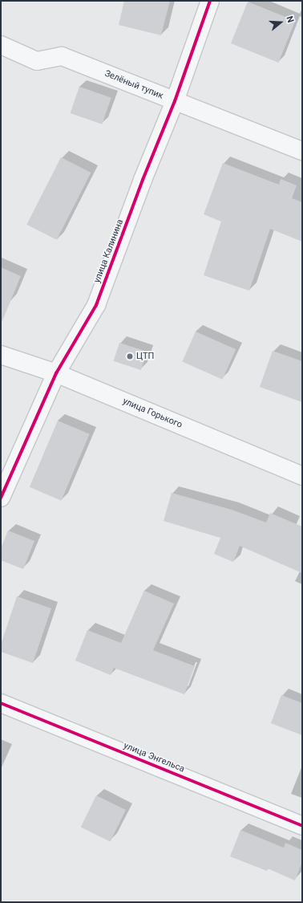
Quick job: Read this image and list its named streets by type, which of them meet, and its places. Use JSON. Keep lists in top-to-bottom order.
{
  "streets": {
    "street": [
      "Зелёный тупик",
      "улица Калинина",
      "улица Горького",
      "улица Энгельса"
    ]
  },
  "crossings": [
    ["Зелёный тупик", "улица Калинина"],
    ["улица Калинина", "улица Горького"]
  ],
  "places": ["ЦТП"],
  "north": "right"
}
